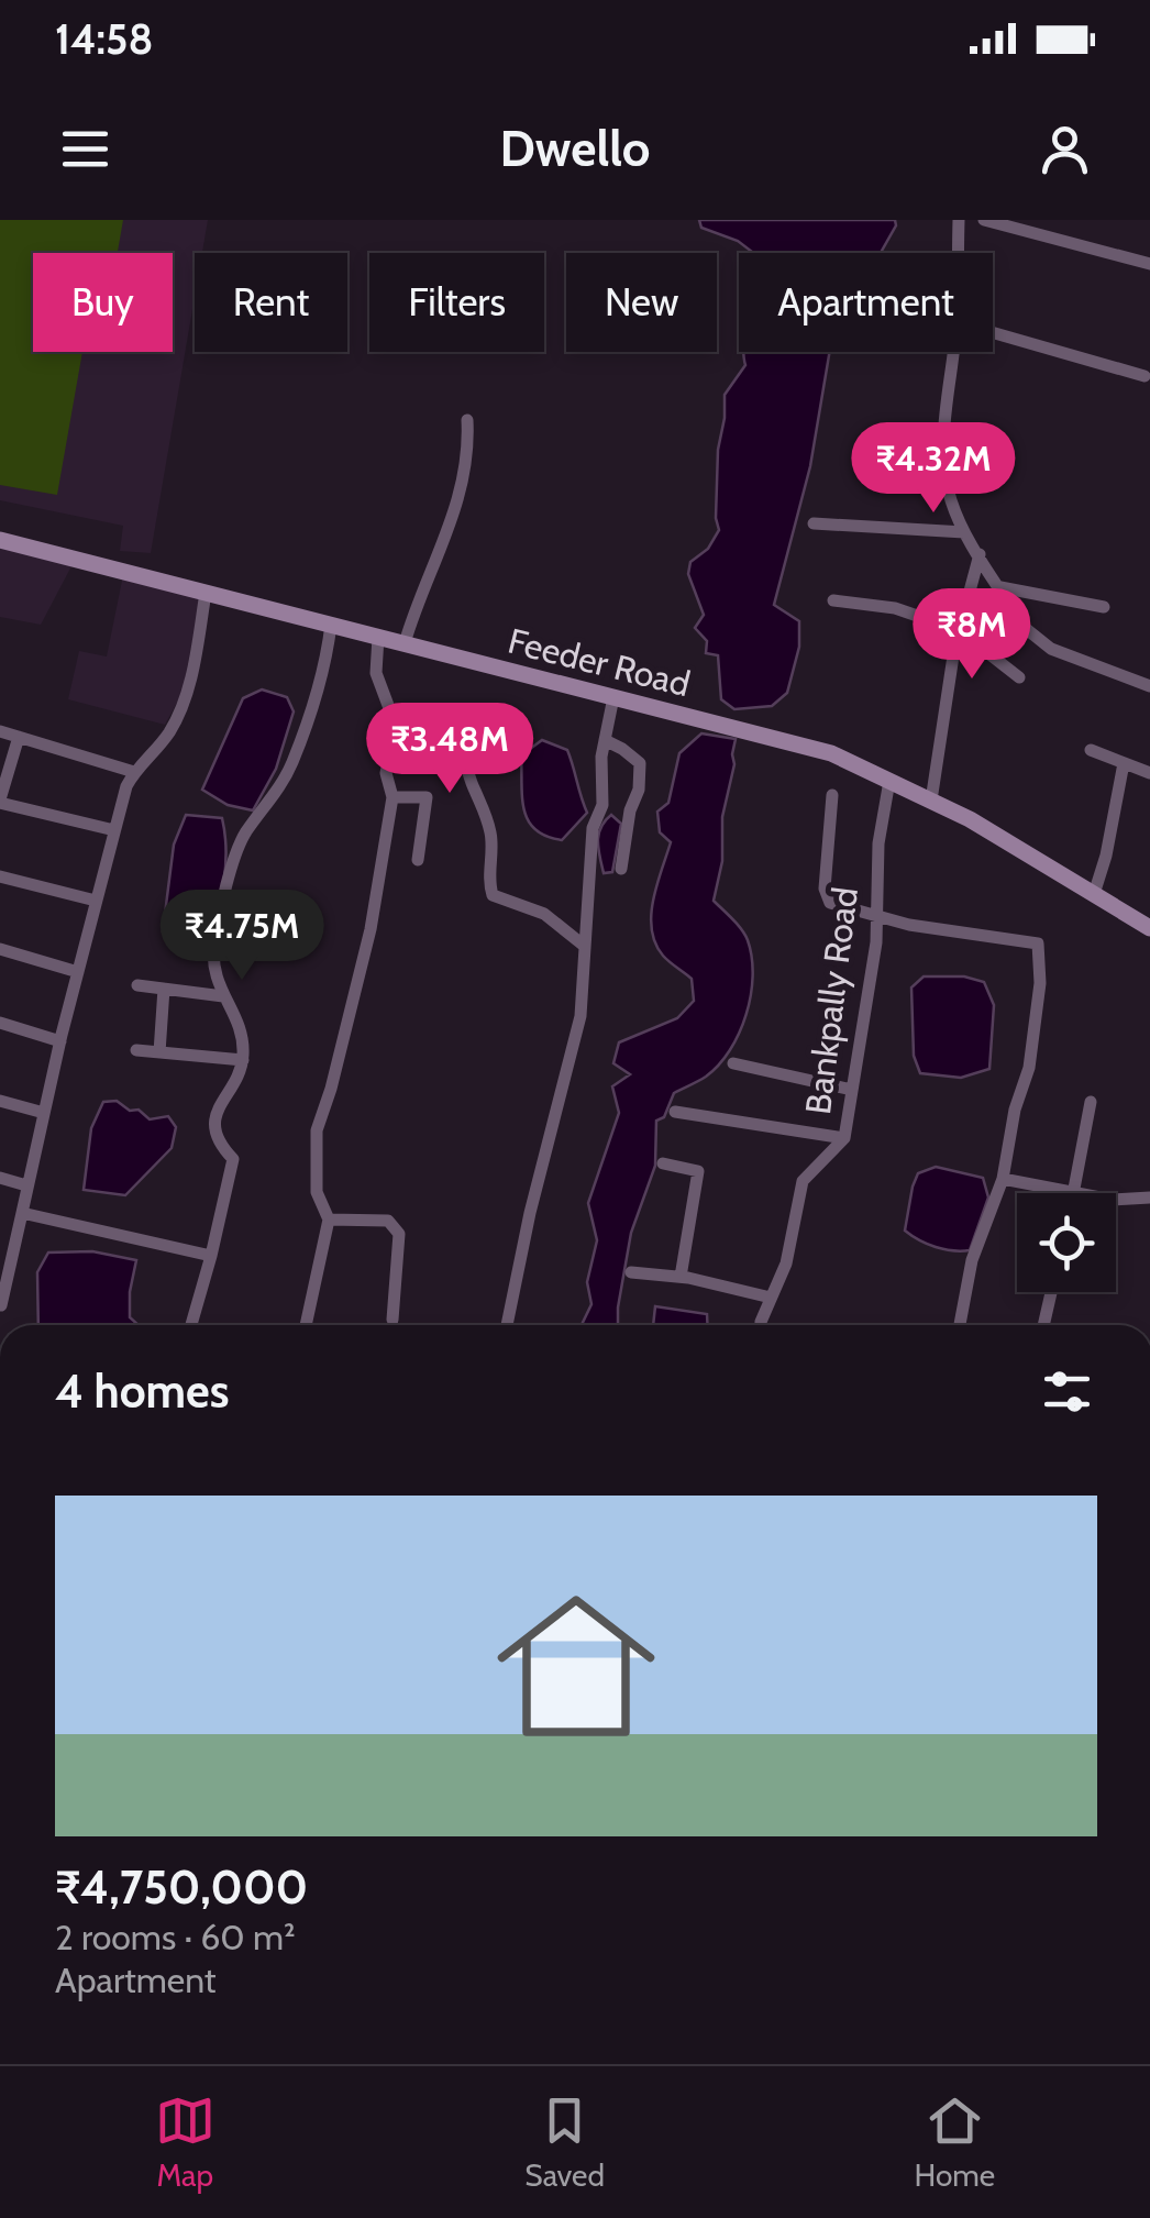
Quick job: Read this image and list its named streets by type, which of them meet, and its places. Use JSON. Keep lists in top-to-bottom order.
{
  "streets": {
    "street": ["Feeder Road", "Bankpally Road"]
  },
  "crossings": [
    ["Feeder Road", "Bankpally Road"]
  ],
  "page": {
    "status": "14:58",
    "header": "Dwello",
    "chip": [
      "Buy",
      "Rent",
      "Filters",
      "New",
      "Apartment"
    ],
    "price": [
      "₹4.32M",
      "₹8M",
      "₹3.48M",
      "₹4.75M"
    ],
    "heading": "4 homes",
    "list": [
      {
        "name": "₹4,750,000",
        "note": "2 rooms · 60 m² · Apartment"
      }
    ],
    "tabs": ["Map", "Saved", "Home"]
  }
}
